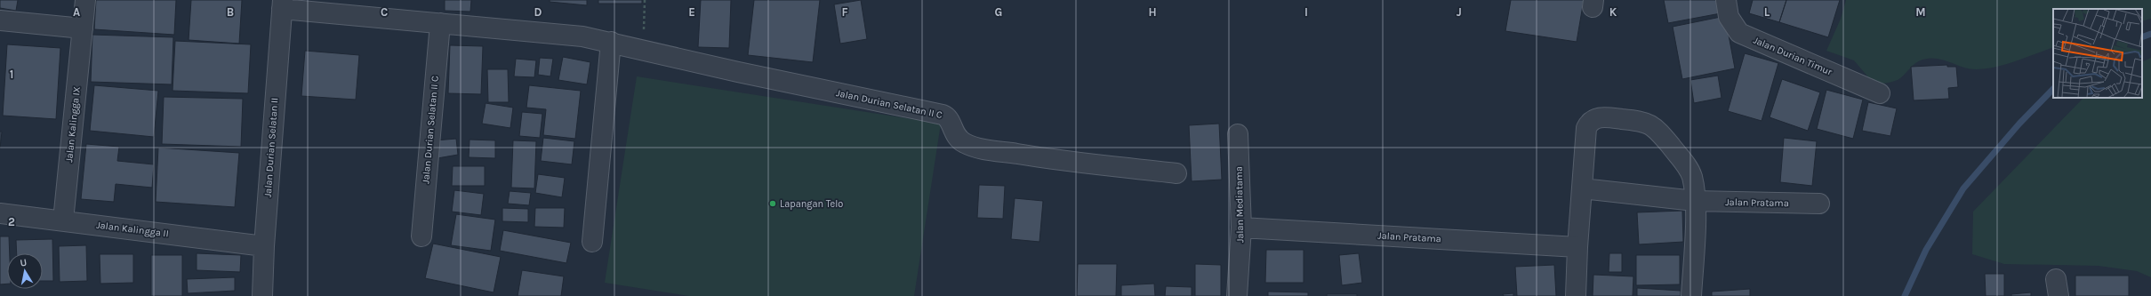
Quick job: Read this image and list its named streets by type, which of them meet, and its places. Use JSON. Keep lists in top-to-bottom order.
{
  "streets": {
    "street": [
      "Jalan Durian Timur",
      "Jalan Durian Selatan II C",
      "Jalan Kalingga IX",
      "Jalan Durian Selatan II",
      "Jalan Pratama",
      "Jalan Mediatama",
      "Jalan Kalingga II"
    ]
  },
  "crossings": [
    ["Jalan Durian Selatan II C", "Jalan Durian Selatan II"],
    ["Jalan Kalingga IX", "Jalan Kalingga II"],
    ["Jalan Durian Selatan II", "Jalan Kalingga II"],
    ["Jalan Pratama", "Jalan Mediatama"]
  ],
  "places": ["Lapangan Telo"],
  "north": "top",
  "grid": {
    "columns": [
      "A",
      "B",
      "C",
      "D",
      "E",
      "F",
      "G",
      "H",
      "I",
      "J",
      "K",
      "L",
      "M"
    ],
    "rows": ["1", "2"]
  }
}
